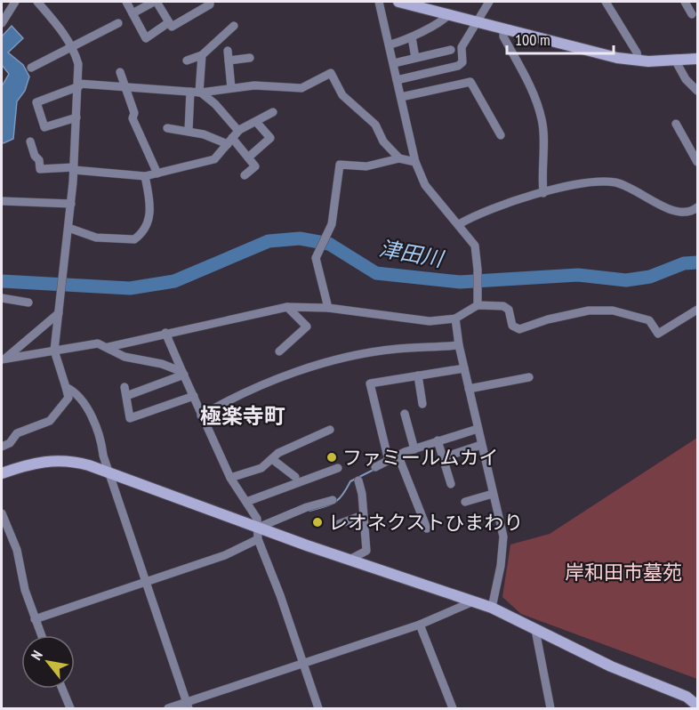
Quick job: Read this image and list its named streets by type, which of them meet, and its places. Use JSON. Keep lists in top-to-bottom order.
{
  "districts": ["極楽寺町"],
  "water": ["津田川"],
  "parks": ["岸和田市墓苑"],
  "places": ["ファミールムカイ", "レオネクストひまわり"],
  "scale_bar": "100 m",
  "north": "top left"
}
